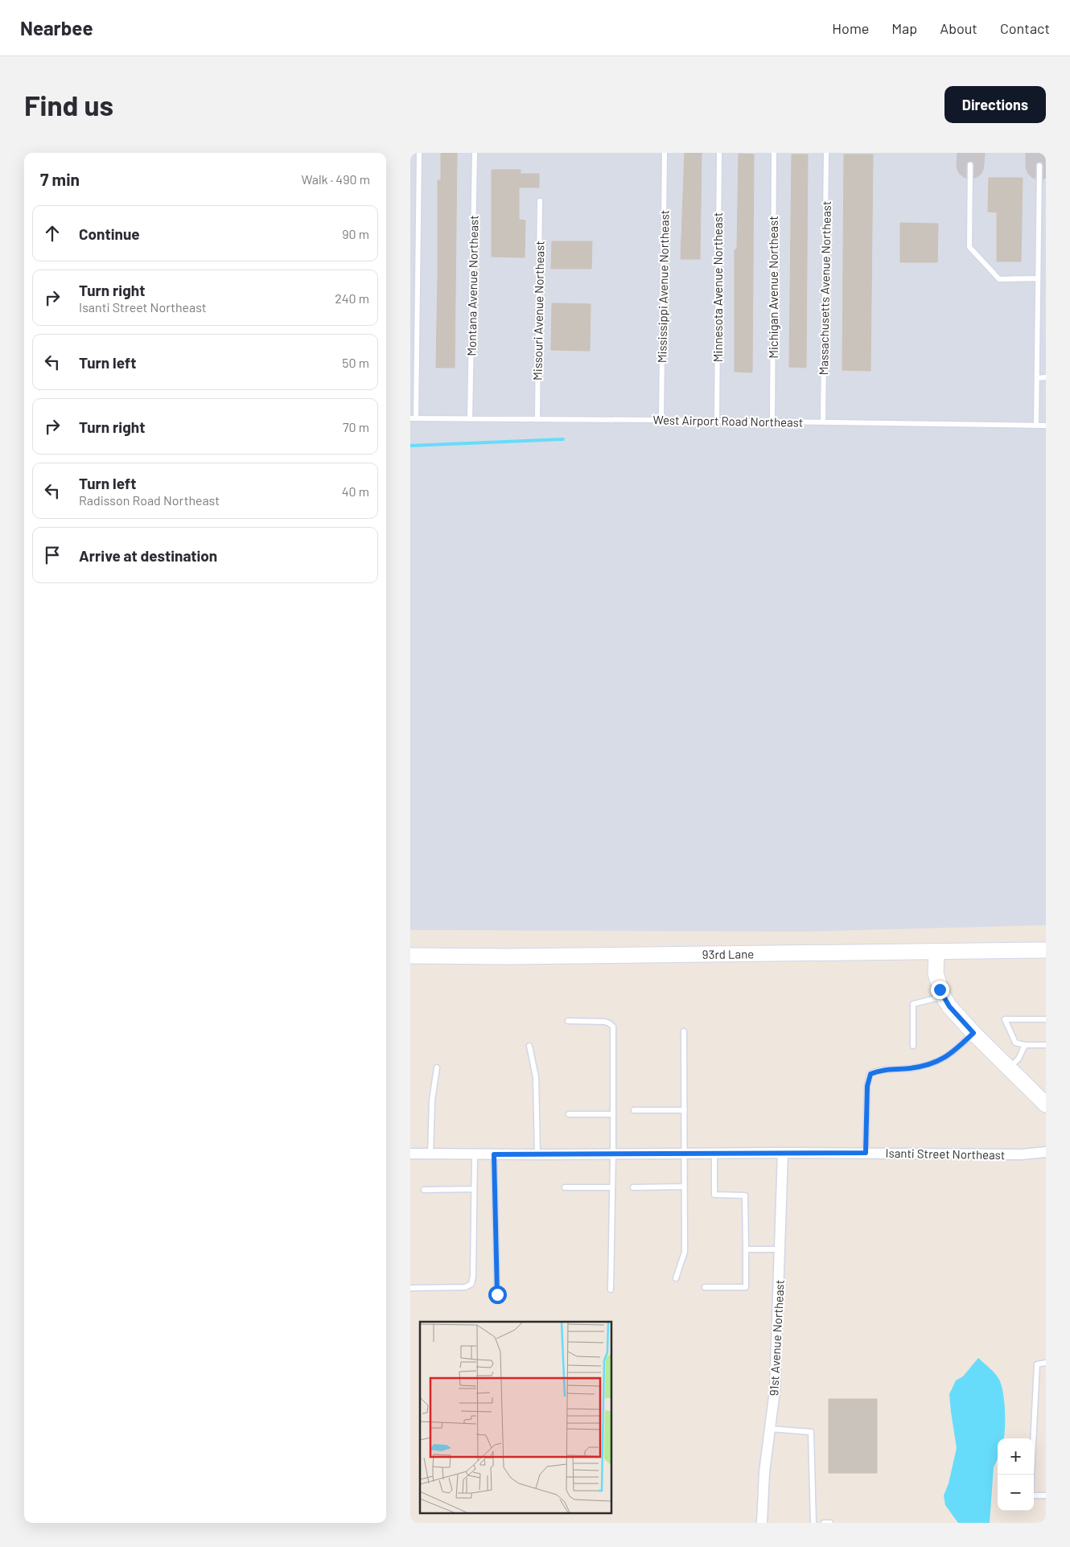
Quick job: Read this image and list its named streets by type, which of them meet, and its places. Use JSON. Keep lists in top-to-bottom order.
{
  "streets": {
    "street": ["93rd Lane", "Isanti Street Northeast", "91st Avenue Northeast"],
    "lane": [
      "Montana Avenue Northeast",
      "Mississippi Avenue Northeast",
      "Minnesota Avenue Northeast",
      "Michigan Avenue Northeast",
      "Massachusetts Avenue Northeast",
      "Missouri Avenue Northeast",
      "West Airport Road Northeast"
    ]
  },
  "crossings": [
    ["Montana Avenue Northeast", "West Airport Road Northeast"],
    ["Mississippi Avenue Northeast", "West Airport Road Northeast"],
    ["Minnesota Avenue Northeast", "West Airport Road Northeast"],
    ["Michigan Avenue Northeast", "West Airport Road Northeast"],
    ["Massachusetts Avenue Northeast", "West Airport Road Northeast"],
    ["Missouri Avenue Northeast", "West Airport Road Northeast"],
    ["Isanti Street Northeast", "91st Avenue Northeast"]
  ],
  "page": {
    "header": "Nearbee",
    "nav": [
      "Home",
      "Map",
      "About",
      "Contact"
    ],
    "buttons": "Directions",
    "title": "Find us",
    "heading": ["7 min", "Walk · 490 m"],
    "list": [
      ["Continue", "90 m"],
      ["Turn right", "Isanti Street Northeast", "240 m"],
      ["Turn left", "50 m"],
      ["Turn right", "70 m"],
      ["Turn left", "Radisson Road Northeast", "40 m"],
      "Arrive at destination"
    ],
    "map_buttons": ["+", "−"]
  }
}
